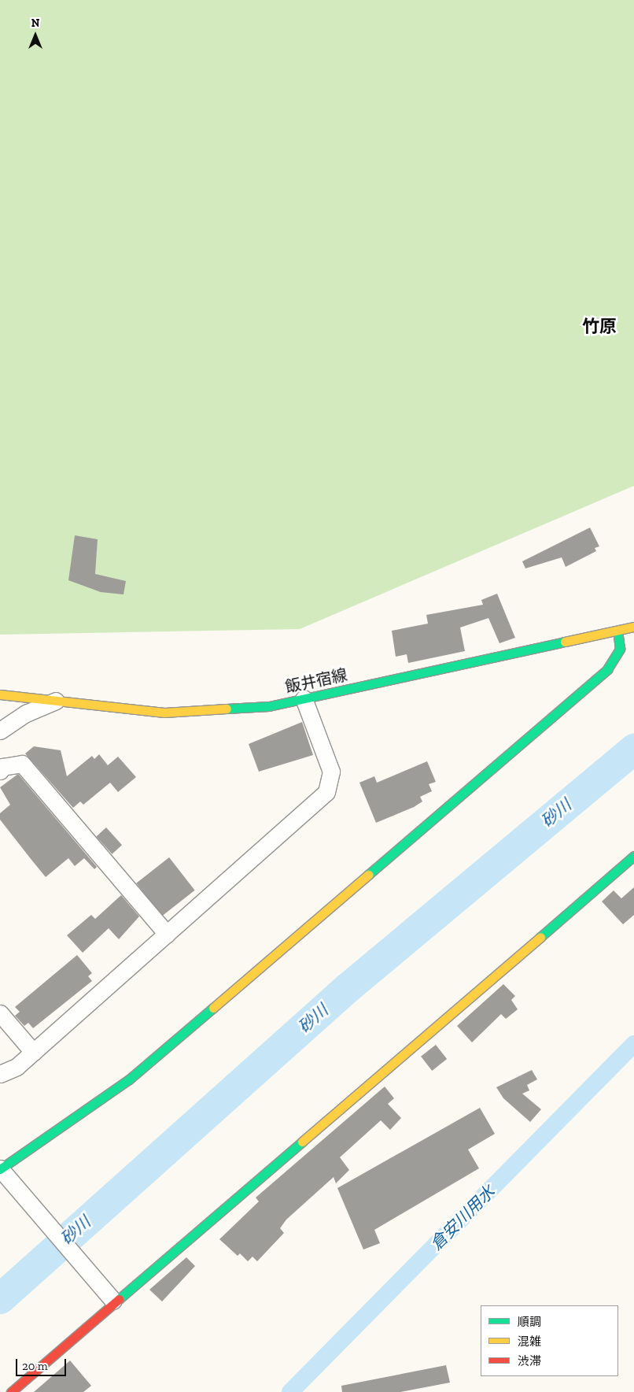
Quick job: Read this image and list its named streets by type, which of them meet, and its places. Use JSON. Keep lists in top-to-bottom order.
{
  "streets": {
    "street": ["飯井宿線"]
  },
  "districts": ["竹原"],
  "water": ["砂川", "倉安川用水"],
  "legend": ["順調", "混雑", "渋滞"],
  "scale_bar": "20 m",
  "north": "top"
}
